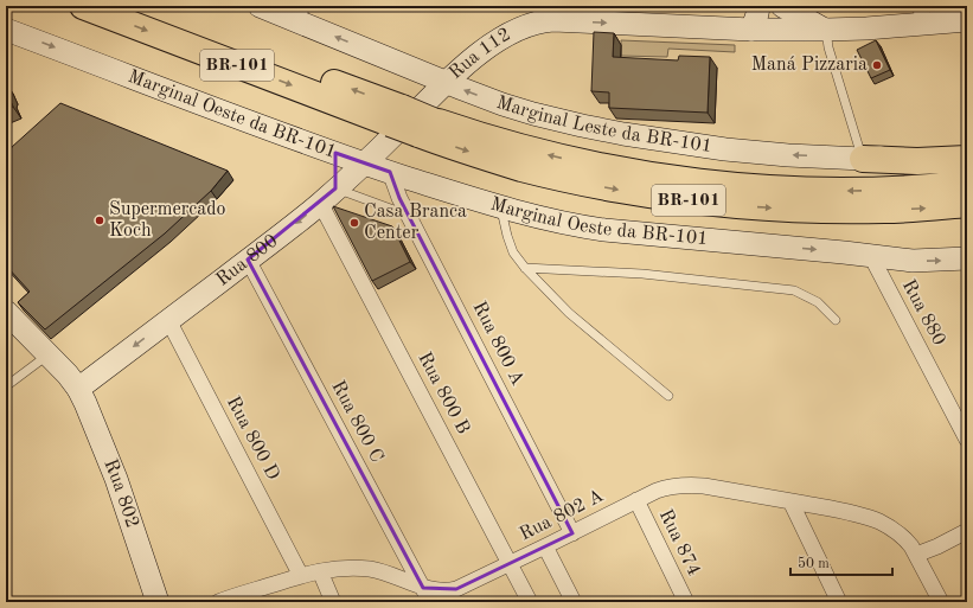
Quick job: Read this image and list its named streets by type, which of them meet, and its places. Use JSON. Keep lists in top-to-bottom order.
{
  "streets": {
    "highway": ["BR-101"],
    "main road": [
      "Rua 112",
      "Marginal Oeste da BR-101",
      "Marginal Leste da BR-101",
      "Rua 800",
      "Rua 802"
    ],
    "street": [
      "Rua 880",
      "Rua 800 A",
      "Rua 800 B",
      "Rua 800 C",
      "Rua 800 D",
      "Rua 802 A",
      "Rua 874"
    ]
  },
  "crossings": [
    ["Rua 112", "BR-101"],
    ["Rua 112", "Marginal Leste da BR-101"],
    ["Rua 112", "Rua 800"],
    ["BR-101", "Rua 800"],
    ["Marginal Oeste da BR-101", "Rua 800"],
    ["Marginal Oeste da BR-101", "Rua 880"],
    ["Marginal Oeste da BR-101", "Rua 800 A"],
    ["Rua 800", "Rua 800 B"],
    ["Rua 800", "Rua 800 C"],
    ["Rua 800", "Rua 800 D"],
    ["Rua 800", "Rua 802"],
    ["Rua 800 A", "Rua 802 A"],
    ["Rua 800 B", "Rua 802 A"],
    ["Rua 800 C", "Rua 802 A"],
    ["Rua 800 D", "Rua 802 A"],
    ["Rua 802 A", "Rua 874"]
  ],
  "one_way": ["Marginal Oeste da BR-101", "Marginal Leste da BR-101", "Rua 800"],
  "places": ["Maná Pizzaria", "Supermercado Koch", "Casa Branca Center"],
  "scale_bar": "50 m"
}
